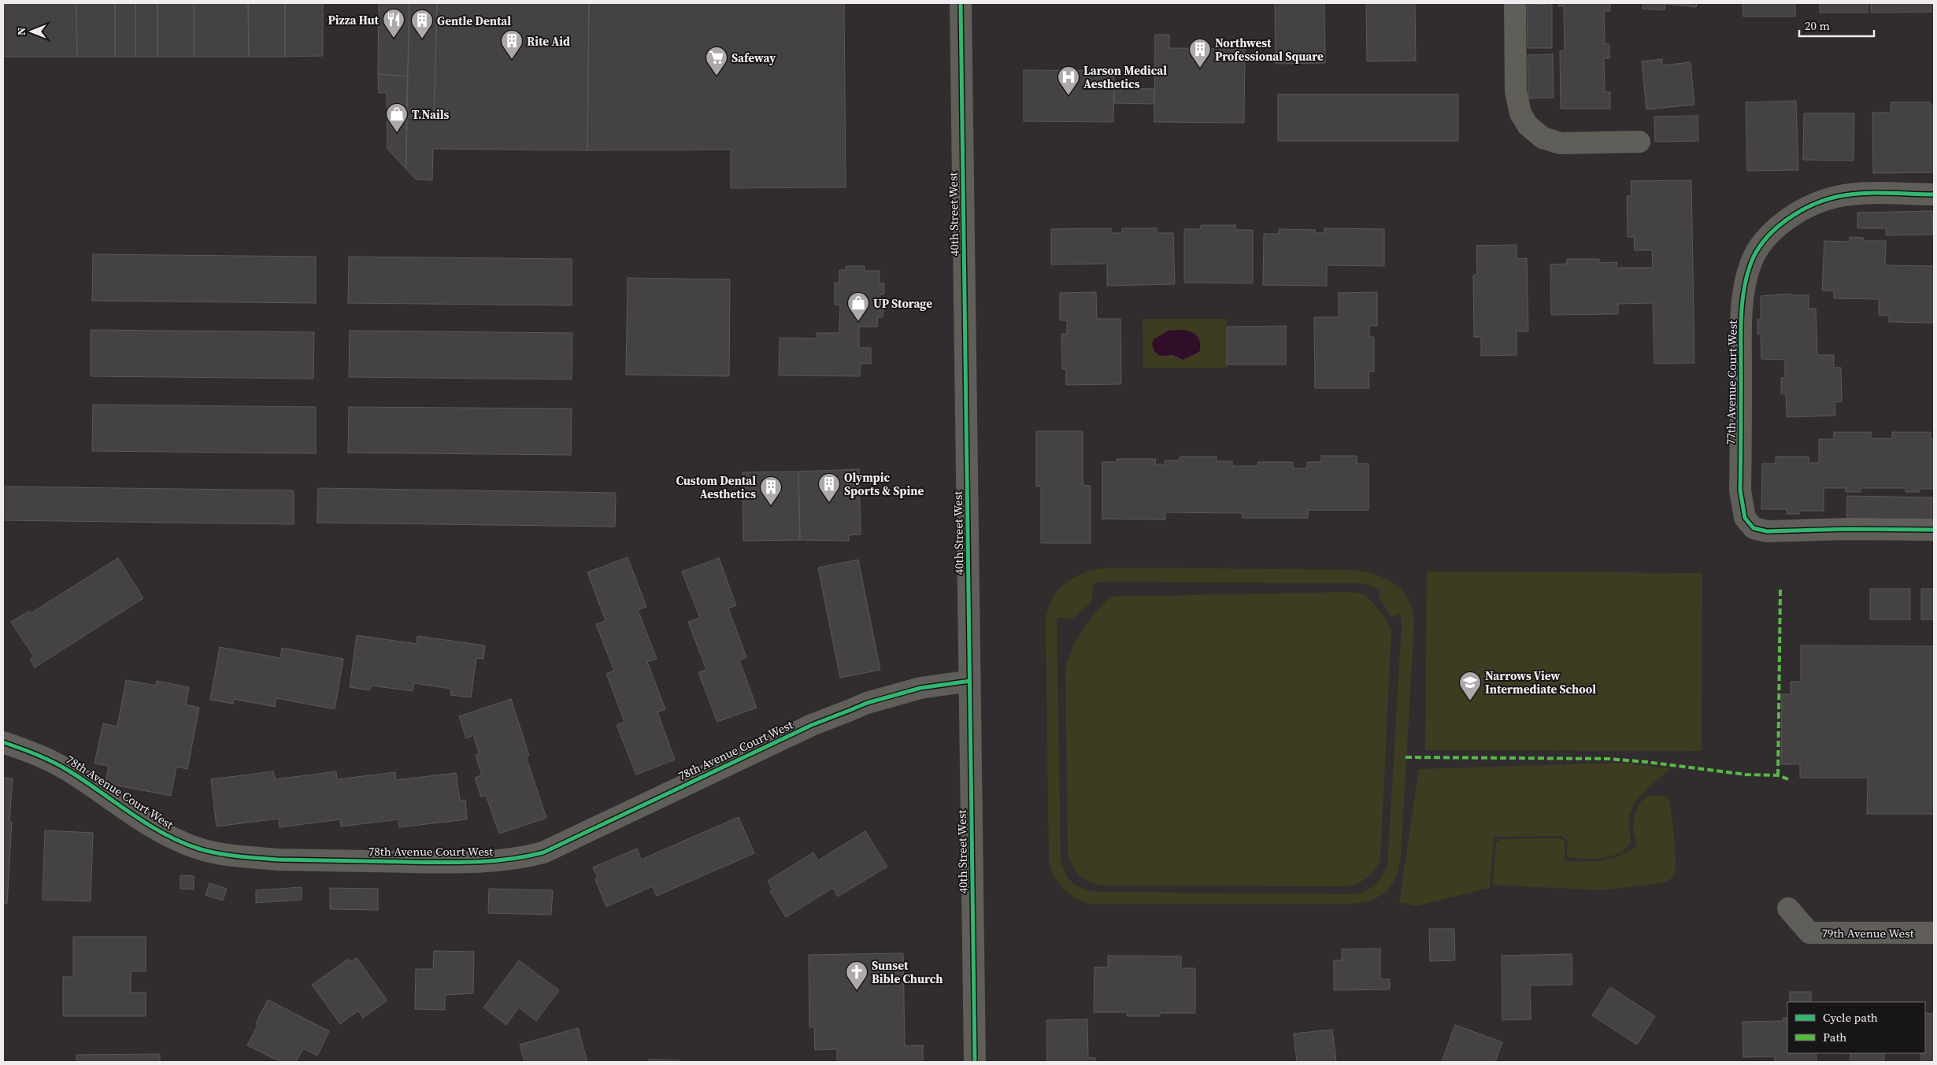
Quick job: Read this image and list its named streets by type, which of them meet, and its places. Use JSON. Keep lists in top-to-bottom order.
{
  "streets": {
    "street": [
      "40th Street West",
      "77th Avenue Court West",
      "78th Avenue Court West",
      "79th Avenue West"
    ]
  },
  "crossings": [
    ["40th Street West", "78th Avenue Court West"]
  ],
  "places": {
    "restaurant": ["Pizza Hut"],
    "building": [
      "Gentle Dental",
      "Rite Aid",
      "Northwest Professional Square",
      "Olympic Sports & Spine",
      "Custom Dental Aesthetics"
    ],
    "supermarket": ["Safeway"],
    "hospital": ["Larson Medical Aesthetics"],
    "shop": ["T.Nails", "UP Storage"],
    "school or university": ["Narrows View Intermediate School"],
    "church": ["Sunset Bible Church"]
  },
  "legend": ["Cycle path", "Path"],
  "scale_bar": "20 m",
  "north": "left"
}
